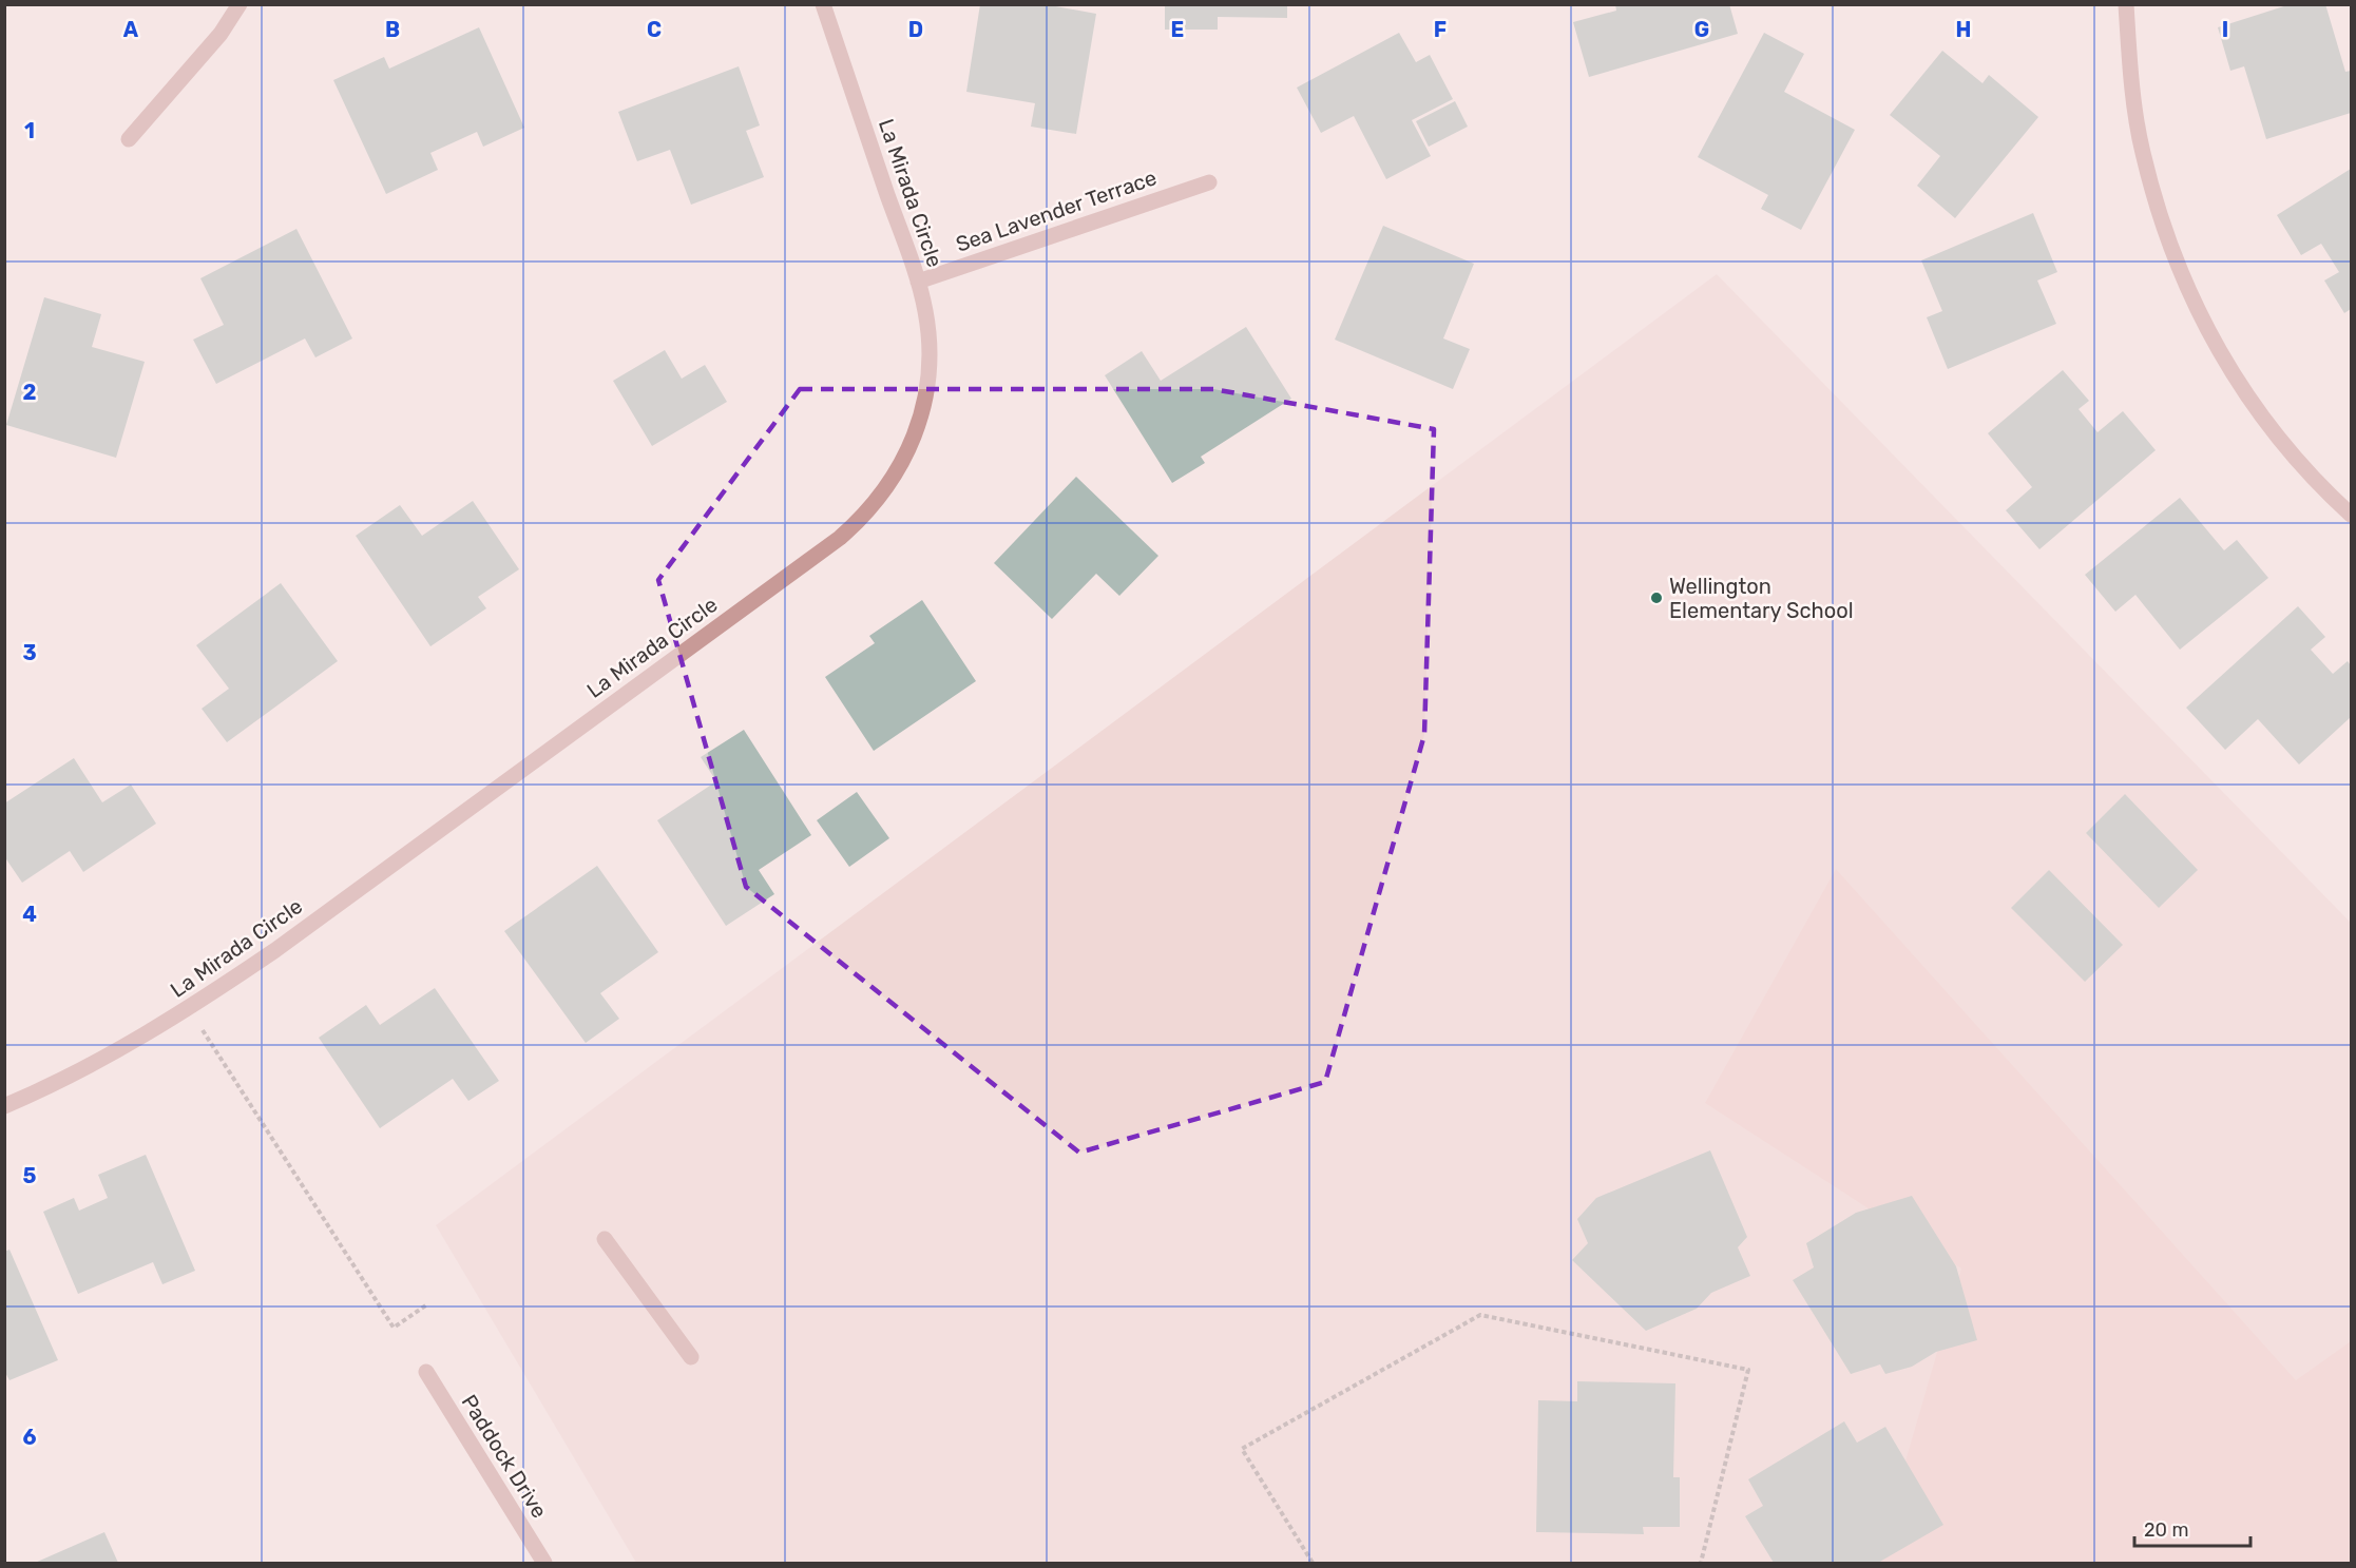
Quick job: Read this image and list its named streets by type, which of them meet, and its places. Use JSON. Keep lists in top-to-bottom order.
{
  "streets": {
    "street": ["La Mirada Circle", "Sea Lavender Terrace", "Paddock Drive"]
  },
  "crossings": [
    ["La Mirada Circle", "Sea Lavender Terrace"]
  ],
  "places": ["Wellington Elementary School"],
  "scale_bar": "20 m",
  "grid": {
    "columns": [
      "A",
      "B",
      "C",
      "D",
      "E",
      "F",
      "G",
      "H",
      "I"
    ],
    "rows": [
      "1",
      "2",
      "3",
      "4",
      "5",
      "6"
    ]
  }
}
